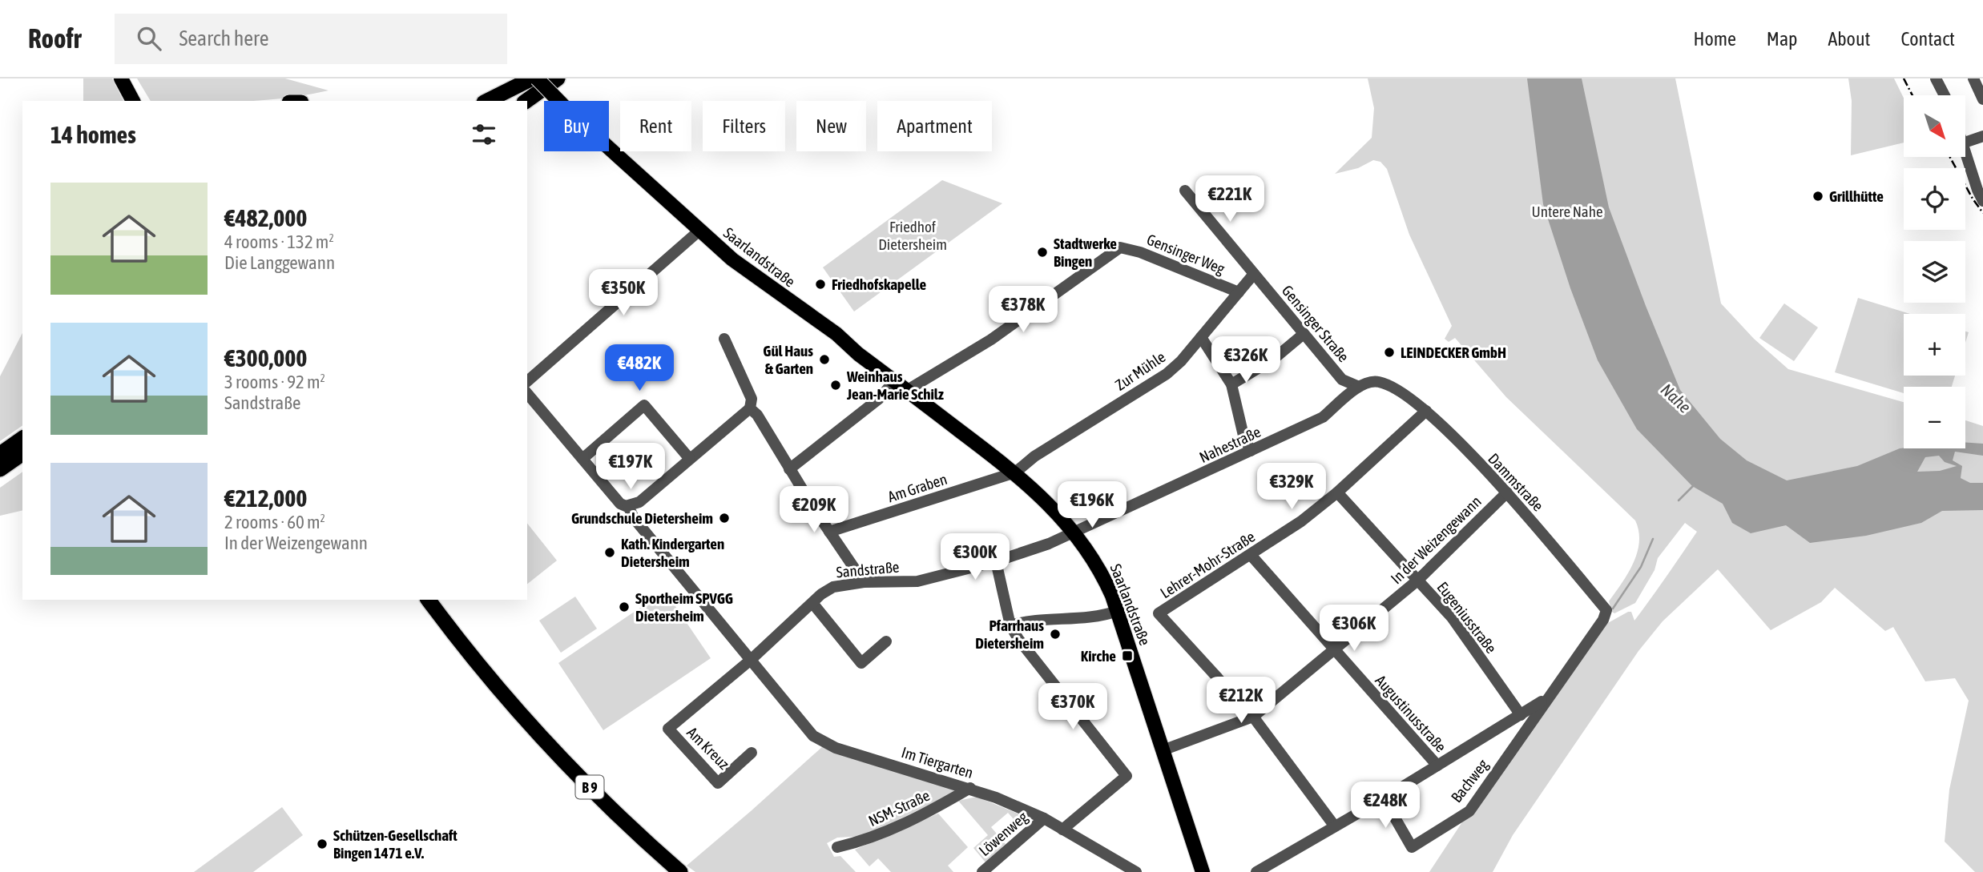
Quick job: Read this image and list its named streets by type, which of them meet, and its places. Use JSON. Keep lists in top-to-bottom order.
{
  "streets": {
    "highway": ["B 9"],
    "main road": ["Saarlandstraße"],
    "street": [
      "Gensinger Weg",
      "Gensinger Straße",
      "Zur Mühle",
      "Nahestraße",
      "Dammstraße",
      "Am Graben",
      "In der Weizengewann",
      "Lehrer-Mohr-Straße",
      "Sandstraße",
      "Eugeniusstraße",
      "Augustinusstraße",
      "Am Kreuz",
      "Im Tiergarten",
      "Bachweg",
      "NSM-Straße",
      "Löwenweg"
    ]
  },
  "crossings": [
    ["Gensinger Weg", "Saarlandstraße"],
    ["Gensinger Weg", "Zur Mühle"],
    ["Saarlandstraße", "Zur Mühle"],
    ["Saarlandstraße", "Nahestraße"],
    ["Saarlandstraße", "Am Graben"],
    ["Saarlandstraße", "In der Weizengewann"],
    ["Saarlandstraße", "Sandstraße"],
    ["Gensinger Straße", "Zur Mühle"],
    ["Gensinger Straße", "Nahestraße"],
    ["Gensinger Straße", "Dammstraße"],
    ["Zur Mühle", "Am Graben"],
    ["Nahestraße", "Dammstraße"],
    ["Nahestraße", "Sandstraße"],
    ["Dammstraße", "In der Weizengewann"],
    ["Dammstraße", "Lehrer-Mohr-Straße"],
    ["Dammstraße", "Bachweg"],
    ["In der Weizengewann", "Lehrer-Mohr-Straße"],
    ["In der Weizengewann", "Eugeniusstraße"],
    ["In der Weizengewann", "Augustinusstraße"],
    ["Lehrer-Mohr-Straße", "Eugeniusstraße"],
    ["Lehrer-Mohr-Straße", "Augustinusstraße"],
    ["Sandstraße", "Am Kreuz"],
    ["Sandstraße", "Im Tiergarten"],
    ["Eugeniusstraße", "Bachweg"],
    ["Augustinusstraße", "Bachweg"],
    ["Im Tiergarten", "NSM-Straße"],
    ["Im Tiergarten", "Löwenweg"]
  ],
  "water": ["Nahe"],
  "parks": ["Untere Nahe", "Friedhof Dietersheim"],
  "places": {
    "other": [
      "Grillhütte",
      "Stadtwerke Bingen",
      "Friedhofskapelle",
      "LEINDECKER GmbH",
      "Gül Haus & Garten",
      "Weinhaus Jean-Marie Schilz",
      "Grundschule Dietersheim",
      "Kath. Kindergarten Dietersheim",
      "Sportheim SPVGG Dietersheim",
      "Pfarrhaus Dietersheim",
      "Schützen-Gesellschaft Bingen 1471 e.V."
    ],
    "transit": ["Kirche"]
  },
  "north": "bottom right",
  "page": {
    "header": "Roofr",
    "search": "Search here",
    "nav": [
      "Home",
      "Map",
      "About",
      "Contact"
    ],
    "map_buttons": ["+", "−"],
    "chip": [
      "Buy",
      "Rent",
      "Filters",
      "New",
      "Apartment"
    ],
    "heading": "14 homes",
    "list": [
      {
        "name": "€482,000",
        "note": "4 rooms · 132 m² · Die Langgewann"
      },
      {
        "name": "€300,000",
        "note": "3 rooms · 92 m² · Sandstraße"
      },
      {
        "name": "€212,000",
        "note": "2 rooms · 60 m² · In der Weizengewann"
      }
    ],
    "price": [
      "€221K",
      "€350K",
      "€378K",
      "€326K",
      "€482K",
      "€197K",
      "€329K",
      "€196K",
      "€209K",
      "€300K",
      "€306K",
      "€212K",
      "€370K",
      "€248K"
    ]
  }
}
